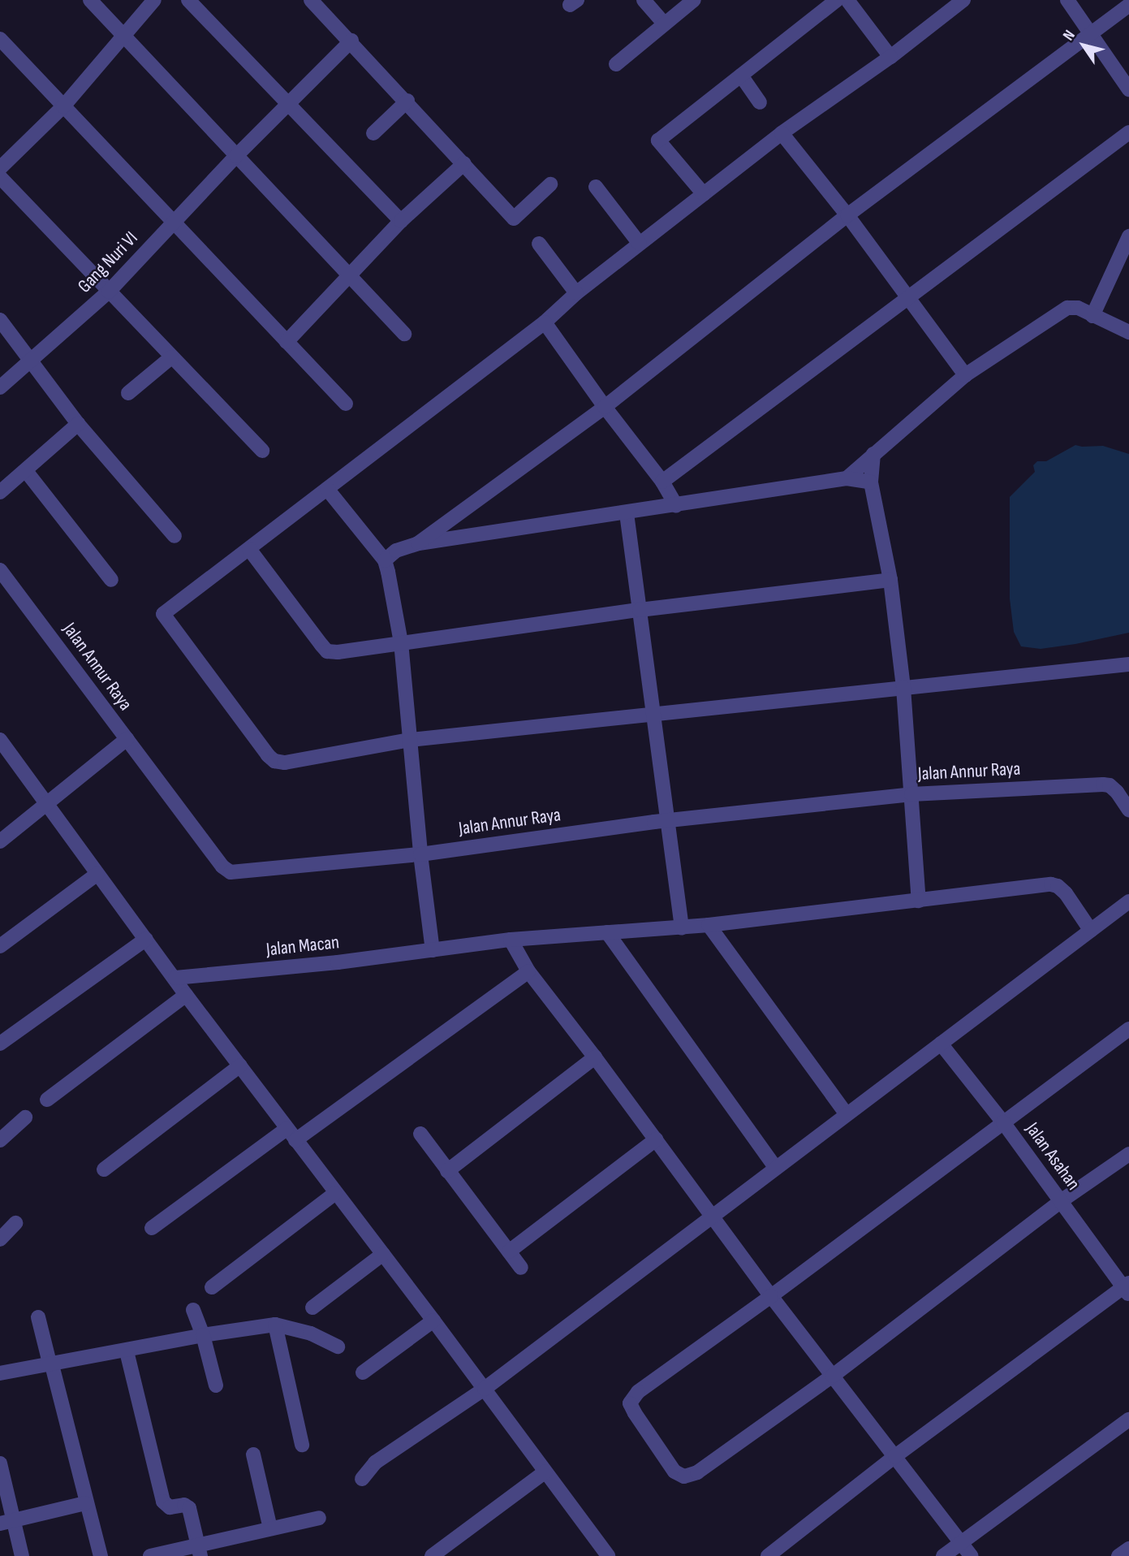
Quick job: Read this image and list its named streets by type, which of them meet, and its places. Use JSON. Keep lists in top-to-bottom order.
{
  "streets": {
    "street": [
      "Gang Nuri VI",
      "Jalan Annur Raya",
      "Jalan Macan",
      "Jalan Asahan"
    ]
  },
  "north": "top left"
}
